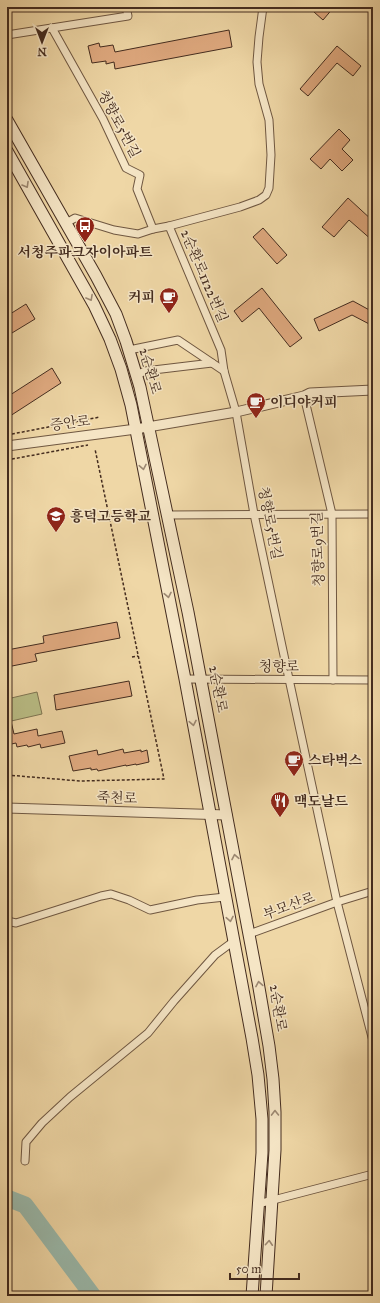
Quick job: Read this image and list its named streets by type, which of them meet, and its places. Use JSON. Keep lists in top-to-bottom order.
{
  "streets": {
    "main road": ["2순환로"],
    "street": [
      "청향로5번길",
      "2순환로1122번길",
      "증안로",
      "청향로9번길",
      "청향로",
      "죽천로",
      "부모산로"
    ]
  },
  "crossings": [
    ["청향로5번길", "2순환로1122번길"],
    ["청향로5번길", "증안로"],
    ["청향로5번길", "청향로"],
    ["청향로5번길", "부모산로"],
    ["2순환로1122번길", "2순환로"],
    ["2순환로", "증안로"],
    ["2순환로", "청향로"],
    ["2순환로", "죽천로"],
    ["2순환로", "부모산로"],
    ["증안로", "청향로9번길"],
    ["청향로9번길", "청향로"]
  ],
  "places": {
    "bus stop": ["서청주파크자이아파트"],
    "cafe": ["커피", "이디야커피", "스타벅스"],
    "school or university": ["흥덕고등학교"],
    "restaurant": ["맥도날드"]
  },
  "scale_bar": "50 m",
  "north": "bottom"
}
